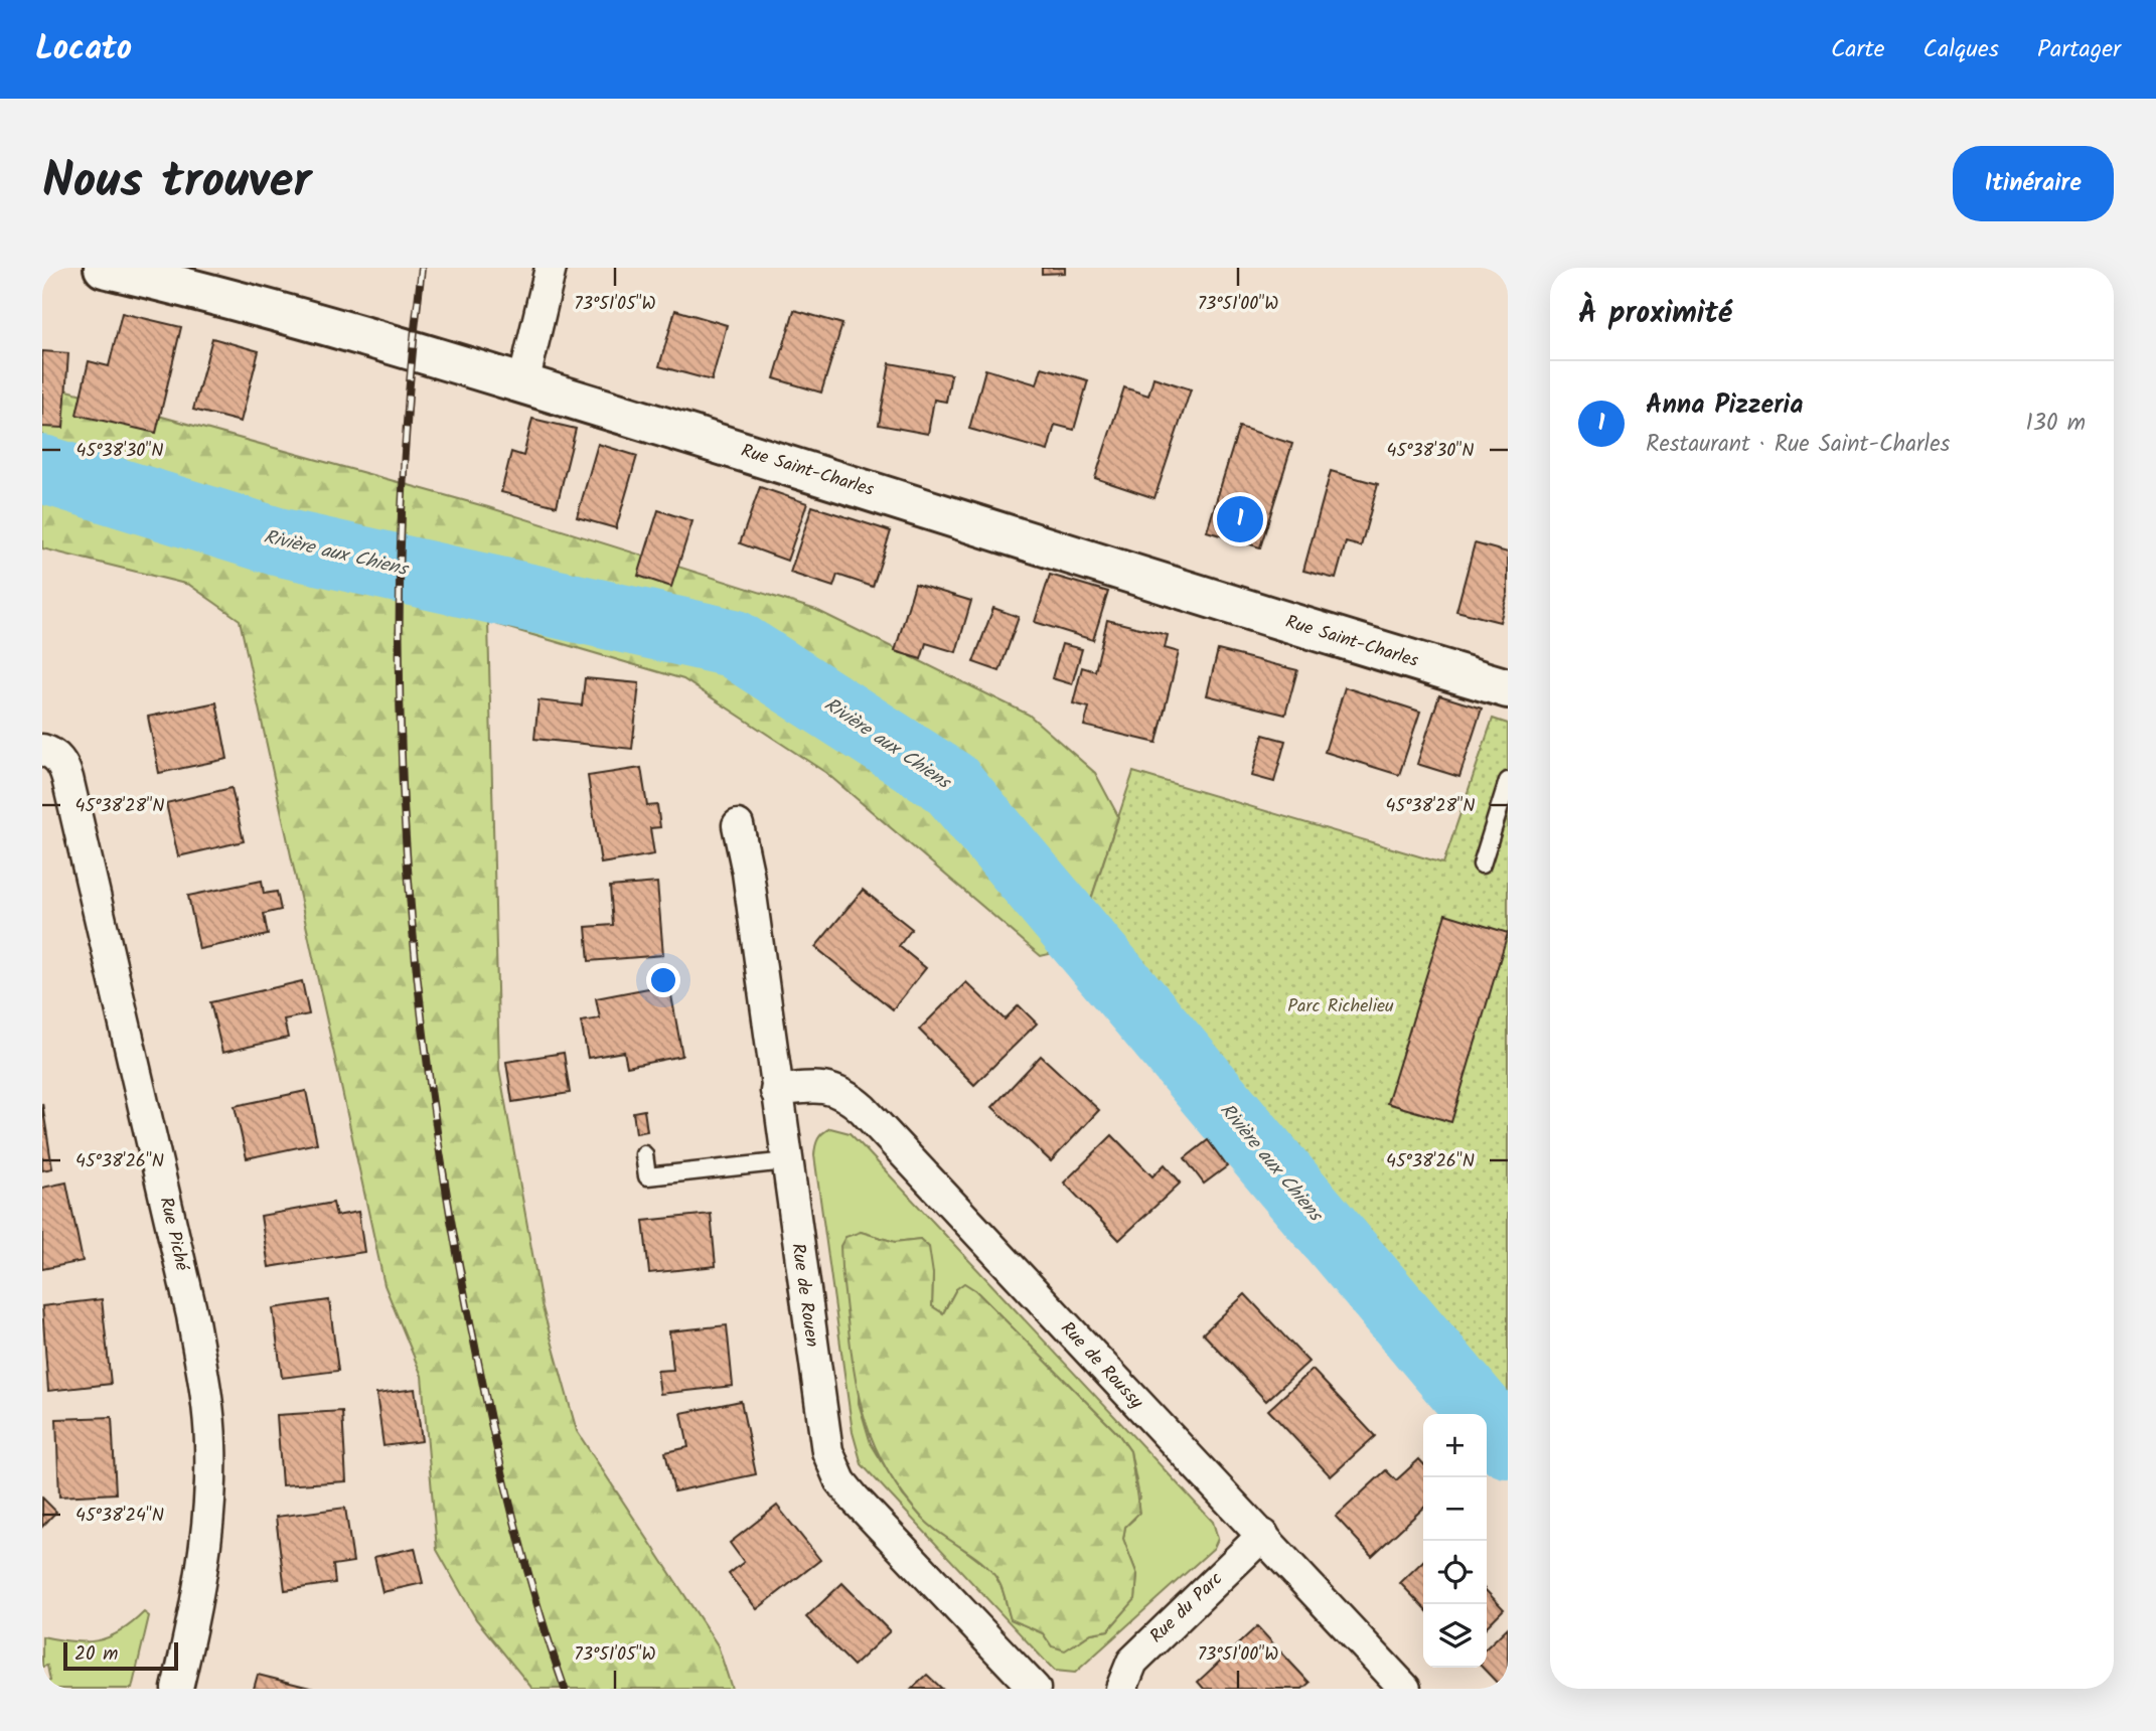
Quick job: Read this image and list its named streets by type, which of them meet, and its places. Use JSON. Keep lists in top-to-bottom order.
{
  "streets": {
    "street": [
      "Rue Saint-Charles",
      "Rue Piché",
      "Rue de Rouen",
      "Rue de Roussy",
      "Rue du Parc"
    ]
  },
  "crossings": [
    ["Rue de Rouen", "Rue de Roussy"],
    ["Rue de Roussy", "Rue du Parc"]
  ],
  "water": ["Rivière aux Chiens"],
  "parks": ["Parc Richelieu"],
  "scale_bar": "20 m",
  "page": {
    "header": "Locato",
    "nav": ["Carte", "Calques", "Partager"],
    "title": "Nous trouver",
    "buttons": "Itinéraire",
    "heading": "À proximité",
    "list": [
      {
        "mark": "1",
        "name": "Anna Pizzeria",
        "note": "Restaurant · Rue Saint-Charles",
        "value": "130 m"
      }
    ],
    "pins": "1",
    "map_buttons": ["+", "−"],
    "scale": "20 m"
  },
  "coordinates": [
    "73°51'05\"W",
    "73°51'00\"W",
    "45°38'30\"N",
    "45°38'28\"N",
    "45°38'26\"N",
    "45°38'24\"N"
  ]
}
